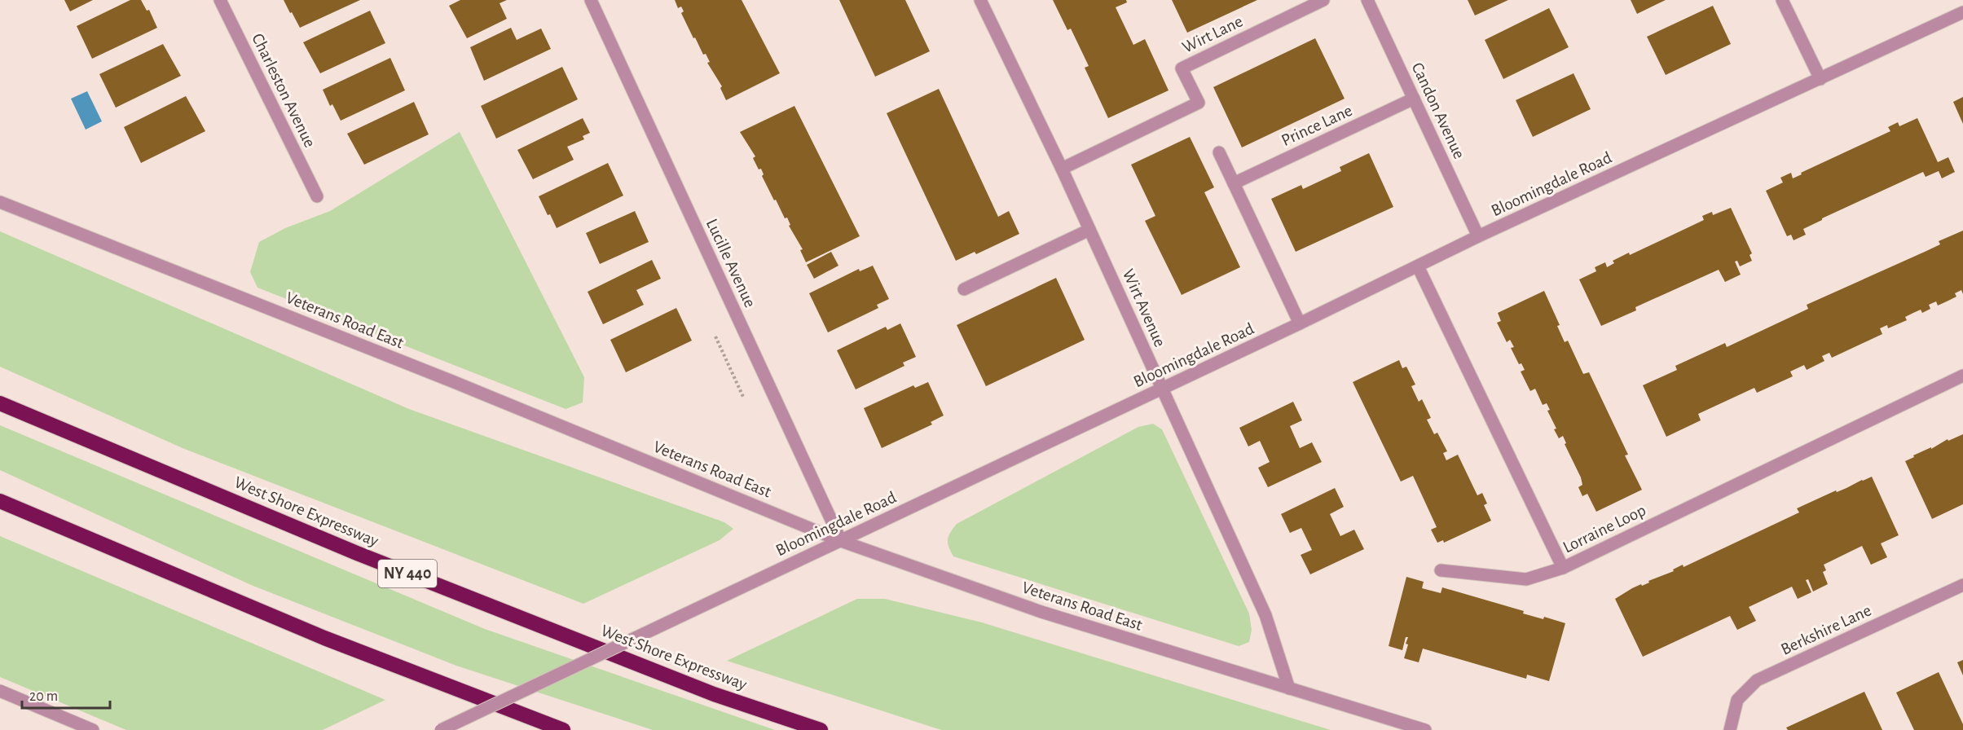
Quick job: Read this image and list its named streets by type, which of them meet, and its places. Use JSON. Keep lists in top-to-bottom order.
{
  "streets": {
    "highway": ["West Shore Expressway", "NY 440"],
    "street": [
      "Wirt Lane",
      "Charleston Avenue",
      "Candon Avenue",
      "Prince Lane",
      "Bloomingdale Road",
      "Lucille Avenue",
      "Wirt Avenue",
      "Veterans Road East",
      "Lorraine Loop",
      "Berkshire Lane"
    ]
  },
  "crossings": [
    ["Wirt Lane", "Wirt Avenue"],
    ["Candon Avenue", "Prince Lane"],
    ["Candon Avenue", "Bloomingdale Road"],
    ["Bloomingdale Road", "Lucille Avenue"],
    ["Bloomingdale Road", "Wirt Avenue"],
    ["Bloomingdale Road", "Veterans Road East"],
    ["Bloomingdale Road", "Lorraine Loop"],
    ["Lucille Avenue", "Veterans Road East"],
    ["Wirt Avenue", "Veterans Road East"]
  ],
  "scale_bar": "20 m"
}
